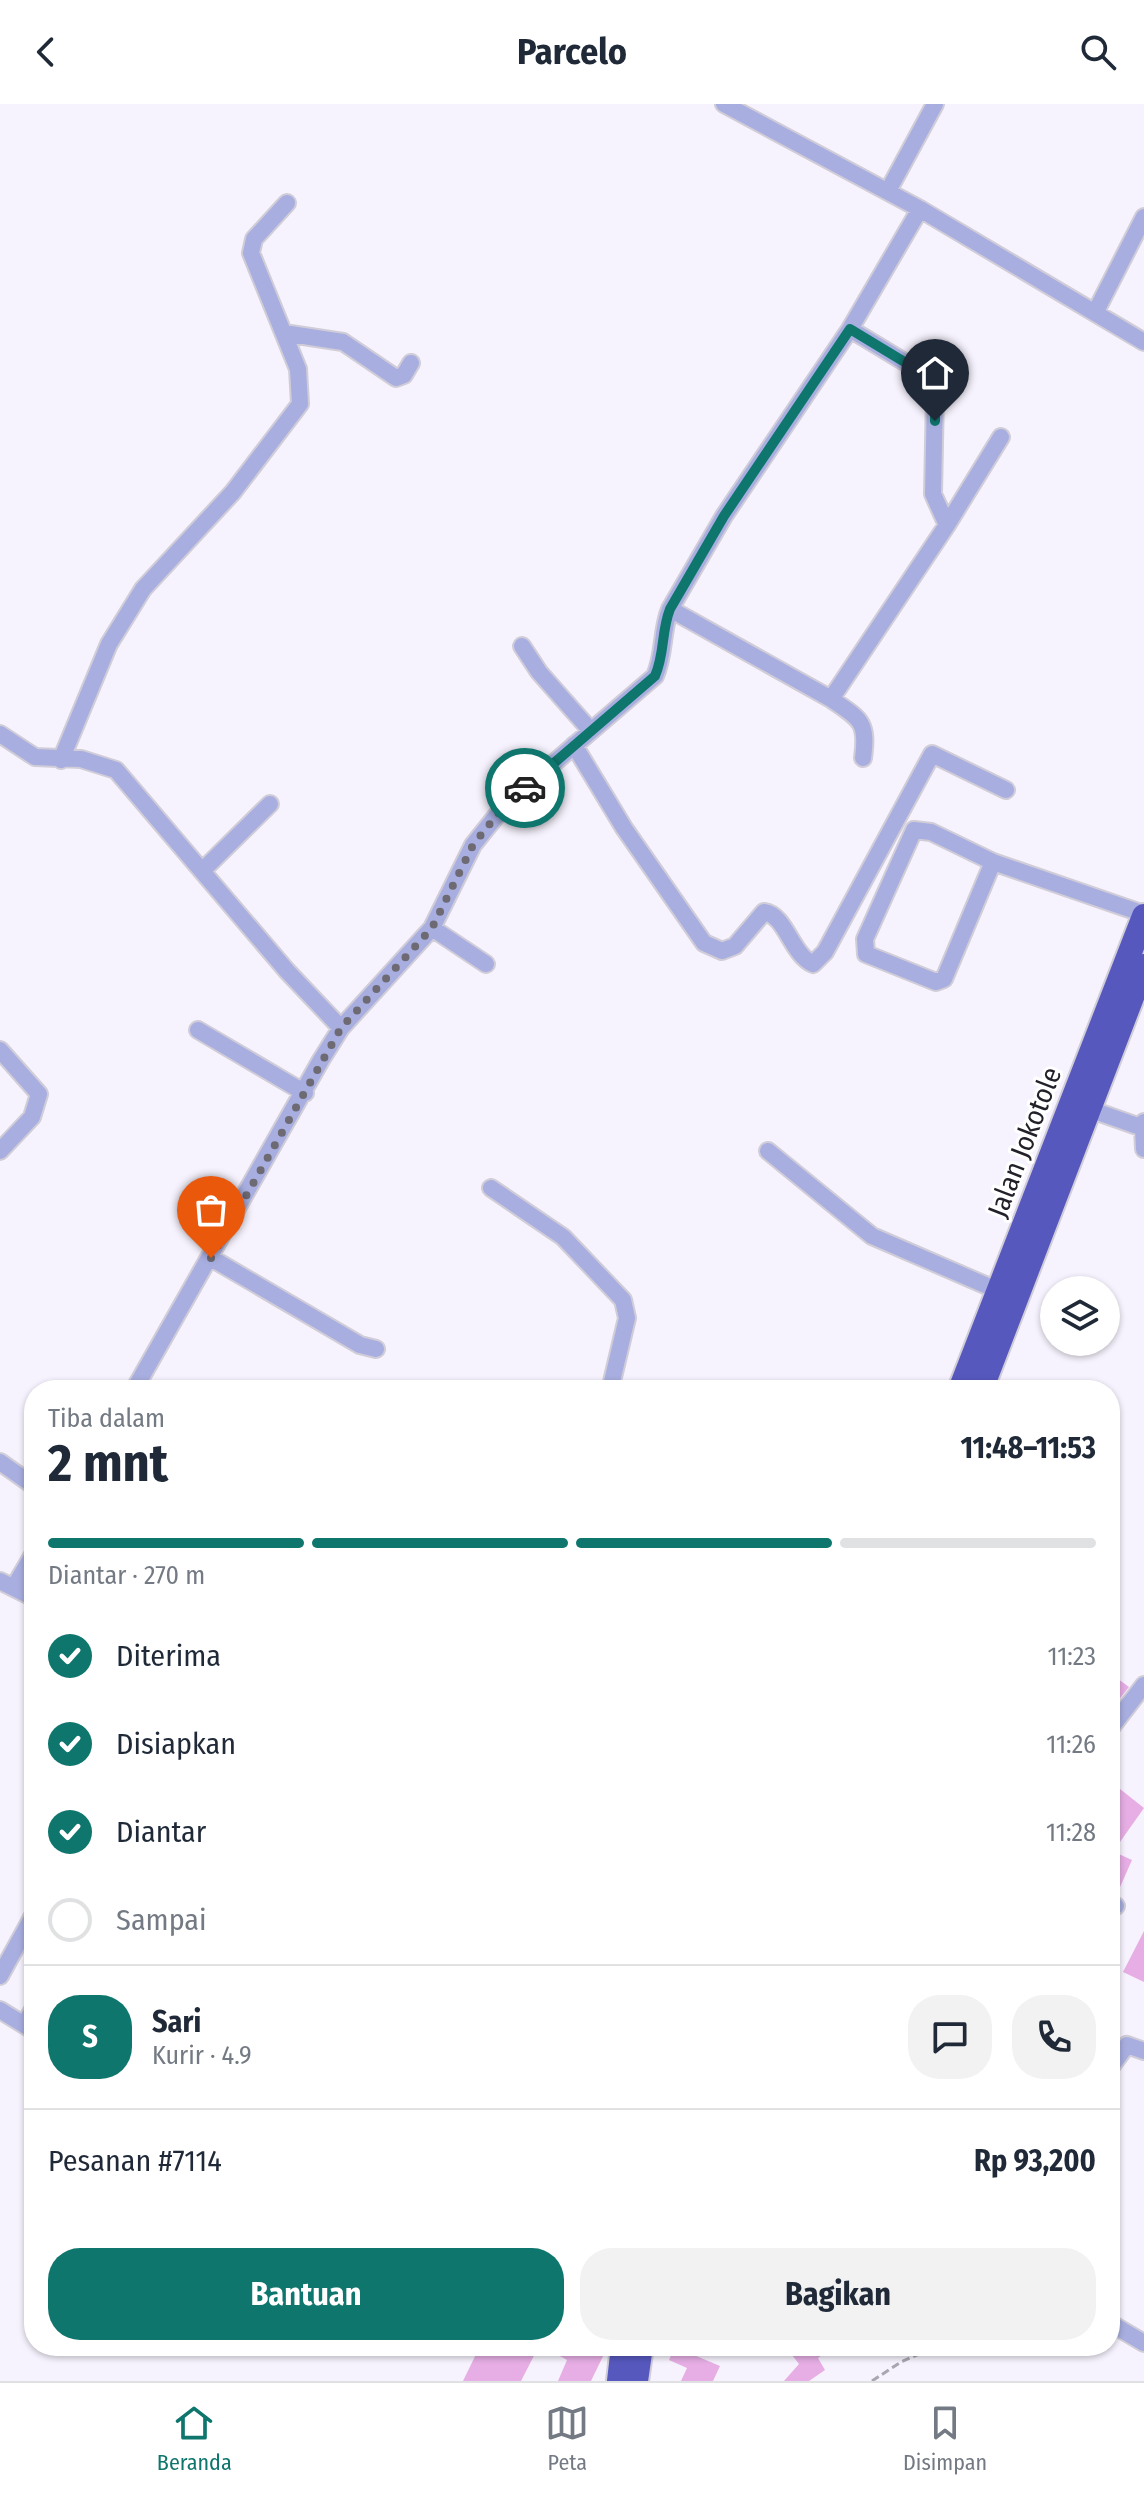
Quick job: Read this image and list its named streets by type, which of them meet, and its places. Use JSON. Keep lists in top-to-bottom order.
{
  "streets": {
    "highway": ["Jalan Jokotole"]
  },
  "page": {
    "header": "Parcelo",
    "heading": ["2 mnt", "Tiba dalam", "11:48–11:53"],
    "panel": [
      "Sari",
      "Kurir · 4.9",
      "Pesanan #7114",
      "Rp 93,200"
    ],
    "bar": "Diantar · 270 m",
    "list": [
      ["Diterima", "11:23"],
      ["Disiapkan", "11:26"],
      ["Diantar", "11:28"],
      "Sampai"
    ],
    "round": "S",
    "buttons": ["Bantuan", "Bagikan"],
    "tabs": ["Beranda", "Peta", "Disimpan"]
  }
}
